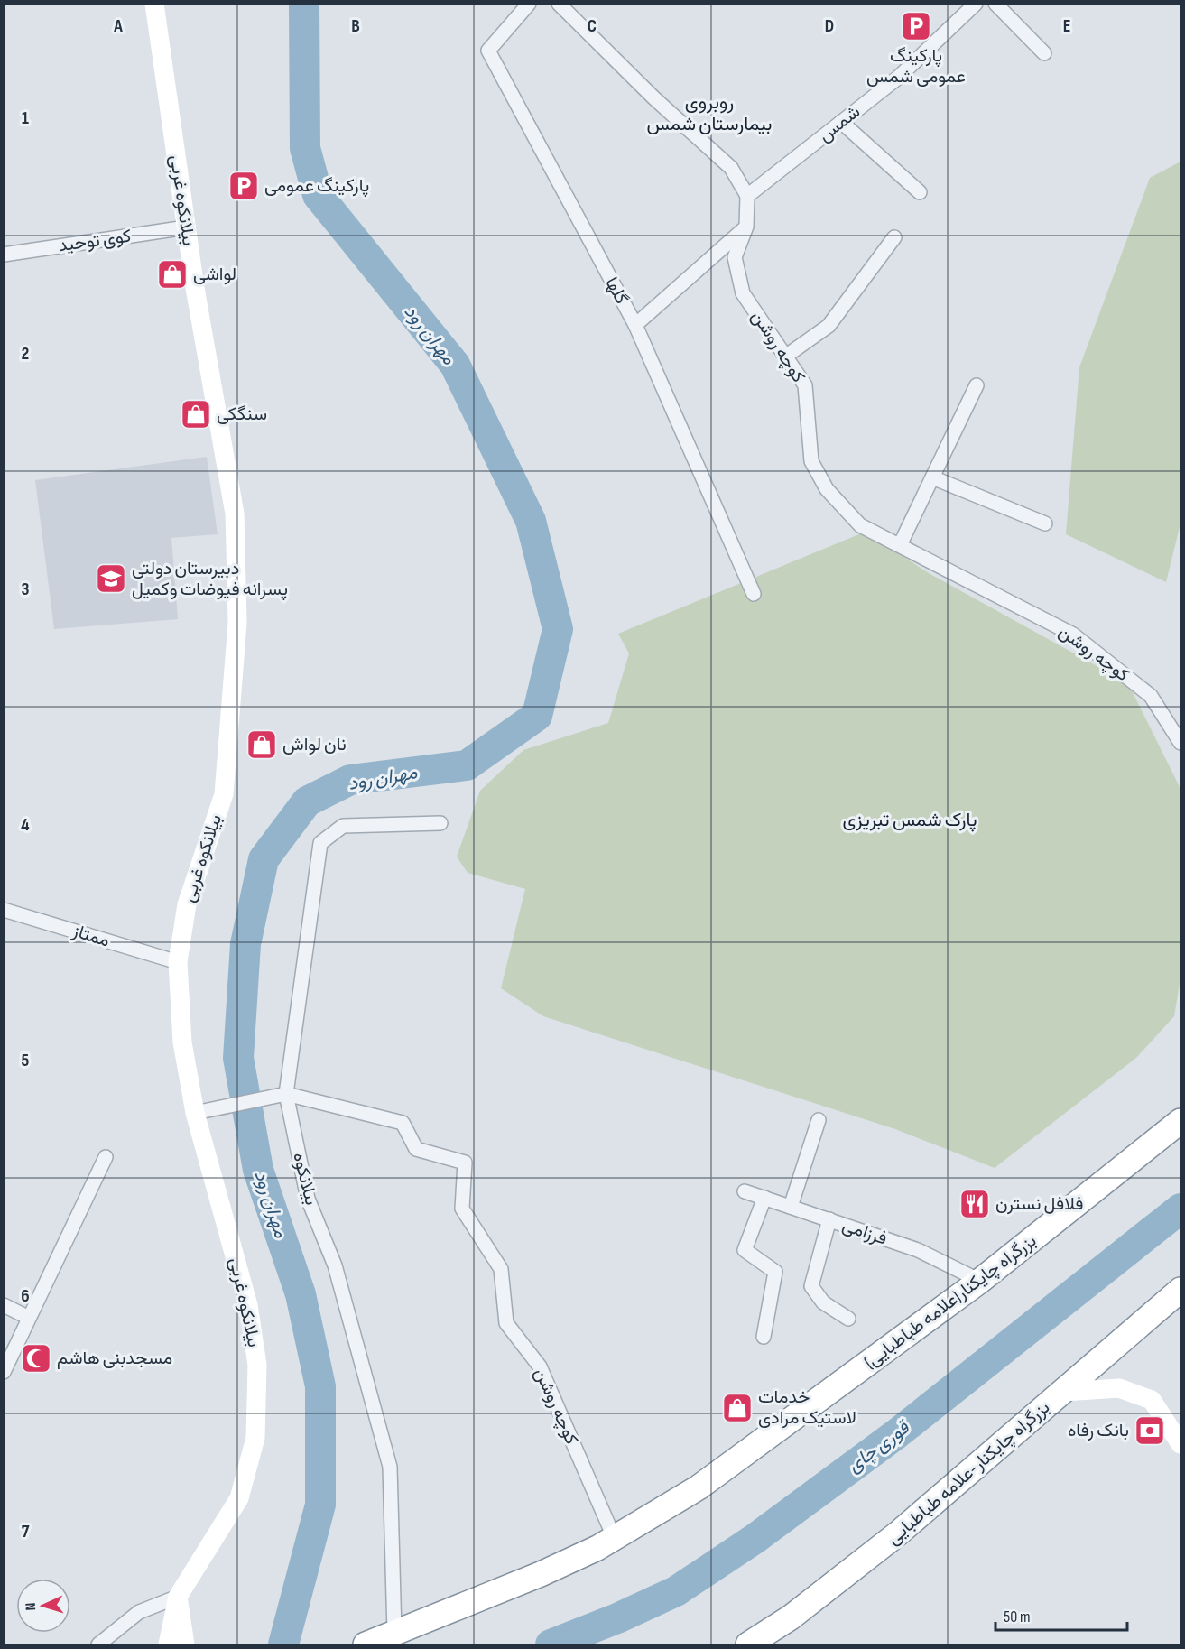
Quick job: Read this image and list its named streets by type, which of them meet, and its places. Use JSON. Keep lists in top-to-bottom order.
{
  "streets": {
    "highway": ["بزرگراه چایکنار(علامه طباطبایی)", "بزرگراه چایکنار-علامه طباطبایی"],
    "street": [
      "شمس",
      "بیلانکوه غربی",
      "کوی توحید",
      "گلها",
      "کوچه روشن",
      "ممتاز",
      "بیلانکوه",
      "فرزامی"
    ]
  },
  "crossings": [
    ["شمس", "کوچه روشن"],
    ["بیلانکوه غربی", "کوی توحید"],
    ["بیلانکوه غربی", "ممتاز"],
    ["کوچه روشن", "بیلانکوه"],
    ["کوچه روشن", "بزرگراه چایکنار(علامه طباطبایی)"],
    ["بیلانکوه", "بزرگراه چایکنار(علامه طباطبایی)"],
    ["فرزامی", "بزرگراه چایکنار(علامه طباطبایی)"]
  ],
  "districts": ["روبروی بیمارستان شمس", "پارک شمس تبریزی"],
  "water": ["مهران رود", "قوری چای"],
  "places": {
    "parking": ["پارکینگ عمومی شمس", "پارکینگ عمومی"],
    "shop": [
      "لواشی",
      "سنگکی",
      "نان لواش",
      "خدمات لاستیک مرادی"
    ],
    "school or university": ["دبیرستان دولتی پسرانه فیوضات وکمیل"],
    "restaurant": ["فلافل نسترن"],
    "mosque": ["مسجدبنی هاشم"],
    "bank": ["بانک رفاه"]
  },
  "scale_bar": "50 m",
  "north": "left",
  "grid": {
    "columns": [
      "A",
      "B",
      "C",
      "D",
      "E"
    ],
    "rows": [
      "1",
      "2",
      "3",
      "4",
      "5",
      "6",
      "7"
    ]
  }
}
